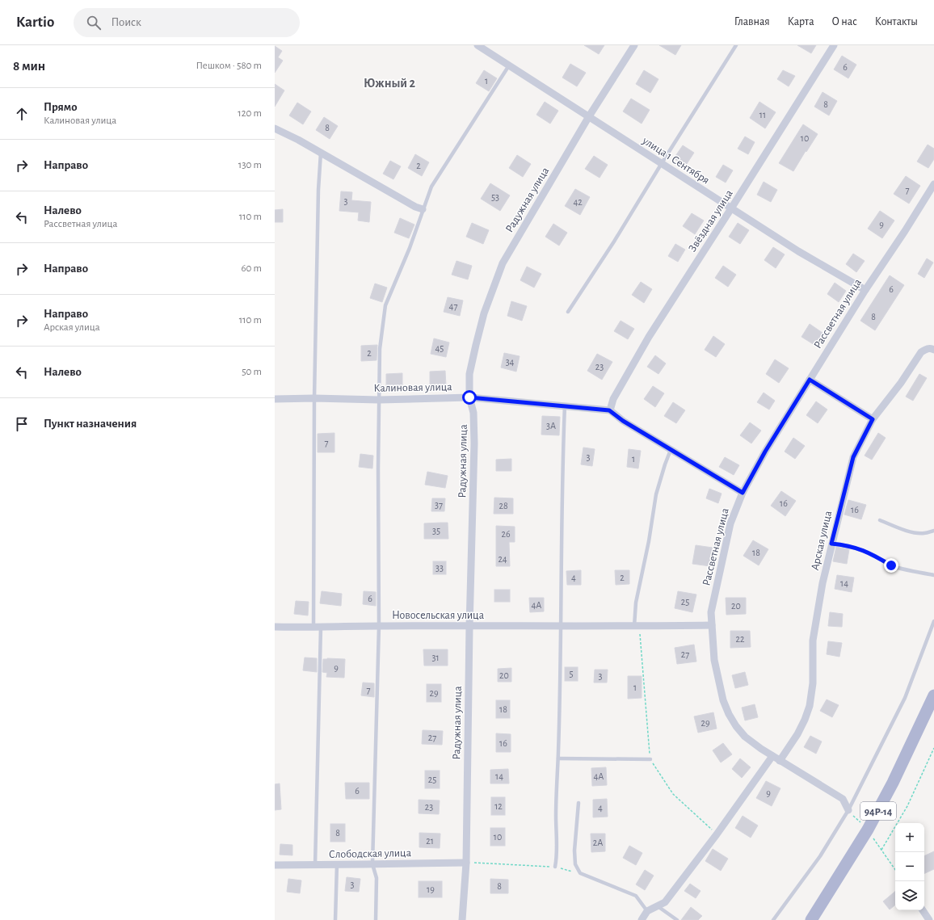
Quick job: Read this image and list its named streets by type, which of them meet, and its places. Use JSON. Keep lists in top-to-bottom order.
{
  "streets": {
    "main road": ["94Р-14"],
    "street": [
      "улица 1 Сентября",
      "Радужная улица",
      "Звёздная улица",
      "Рассветная улица",
      "Калиновая улица",
      "Арская улица",
      "Новосельская улица",
      "Слободская улица"
    ]
  },
  "crossings": [
    ["улица 1 Сентября", "Радужная улица"],
    ["улица 1 Сентября", "Звёздная улица"],
    ["улица 1 Сентября", "Рассветная улица"],
    ["Радужная улица", "Калиновая улица"],
    ["Радужная улица", "Новосельская улица"],
    ["Радужная улица", "Слободская улица"],
    ["Звёздная улица", "Калиновая улица"],
    ["Рассветная улица", "Арская улица"],
    ["Рассветная улица", "Новосельская улица"]
  ],
  "districts": ["Южный 2"],
  "house_numbers": [
    "6",
    "1",
    "8",
    "11",
    "8",
    "10",
    "2",
    "7",
    "53",
    "3",
    "42",
    "9",
    "6",
    "47",
    "8",
    "45",
    "2",
    "34",
    "23",
    "3А",
    "7",
    "3",
    "1",
    "16",
    "37",
    "28",
    "16",
    "35",
    "26",
    "18",
    "24",
    "33",
    "4",
    "2",
    "14",
    "6",
    "25",
    "4А",
    "20",
    "22",
    "27",
    "31",
    "9",
    "5",
    "20",
    "3",
    "1",
    "7",
    "29",
    "18",
    "29",
    "27",
    "16",
    "14",
    "4А",
    "25",
    "6",
    "9",
    "12",
    "23",
    "4",
    "8",
    "10",
    "21",
    "2А",
    "3",
    "8",
    "19"
  ],
  "page": {
    "header": "Kartio",
    "search": "Поиск",
    "nav": [
      "Главная",
      "Карта",
      "О нас",
      "Контакты"
    ],
    "heading": ["8 мин", "Пешком · 580 m"],
    "list": [
      ["Прямо", "Калиновая улица", "120 m"],
      ["Направо", "130 m"],
      ["Налево", "Рассветная улица", "110 m"],
      ["Направо", "60 m"],
      ["Направо", "Арская улица", "110 m"],
      ["Налево", "50 m"],
      "Пункт назначения"
    ],
    "map_buttons": ["+", "−"]
  }
}
